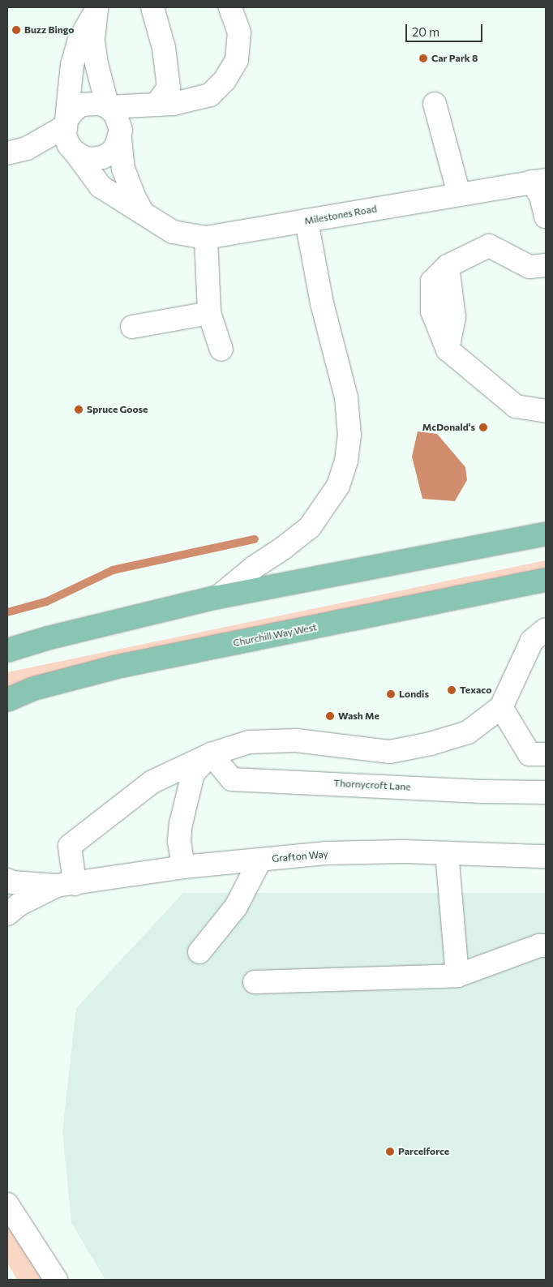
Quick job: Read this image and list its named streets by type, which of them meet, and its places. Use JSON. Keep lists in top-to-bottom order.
{
  "streets": {
    "main road": ["Churchill Way West"],
    "street": ["Milestones Road", "Thornycroft Lane", "Grafton Way"]
  },
  "places": [
    "Buzz Bingo",
    "Car Park 8",
    "Spruce Goose",
    "McDonald's",
    "Texaco",
    "Londis",
    "Wash Me",
    "Parcelforce"
  ],
  "scale_bar": "20 m"
}
